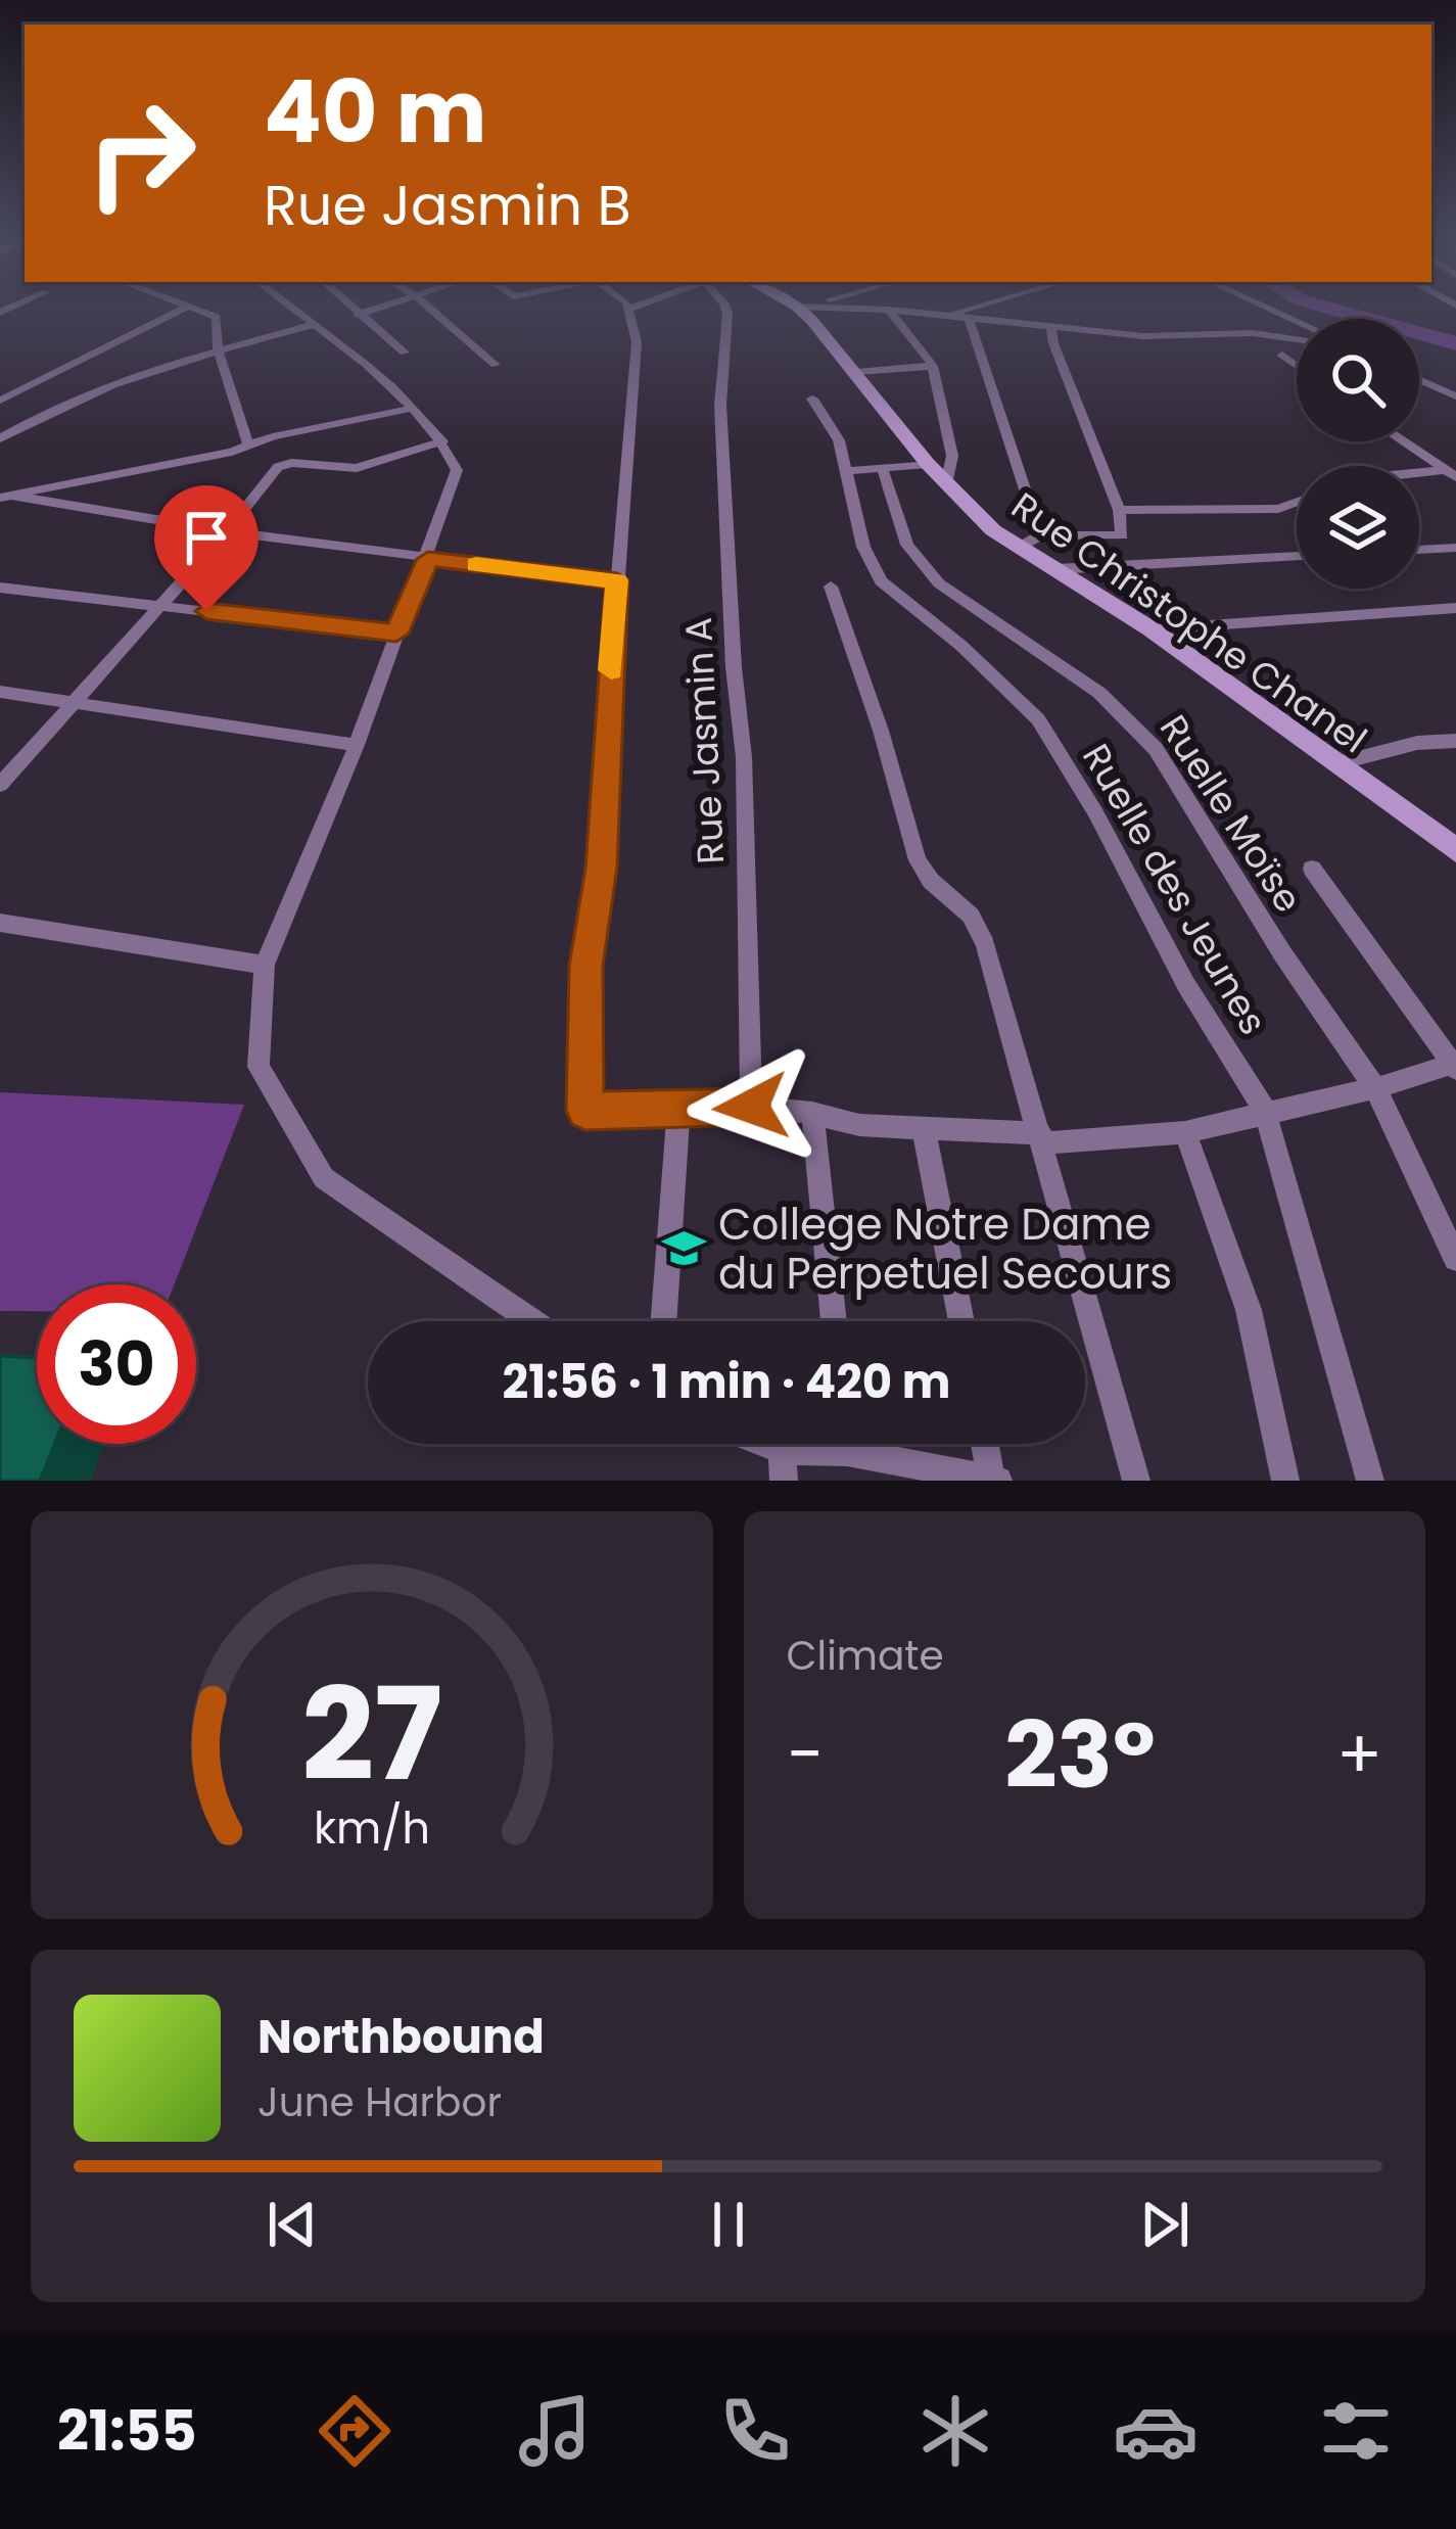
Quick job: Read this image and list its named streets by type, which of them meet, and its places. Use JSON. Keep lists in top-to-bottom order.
{
  "streets": {
    "street": [
      "Rue Christophe Chanel",
      "Rue Jasmin A",
      "Ruelle Moïse",
      "Ruelle des Jeunes"
    ]
  },
  "places": {
    "school or university": ["College Notre Dame du Perpetuel Secours"]
  },
  "page": {
    "turn": ["40 m", "Rue Jasmin B"],
    "limit": "30",
    "trip": "21:56 · 1 min · 420 m",
    "tile": "Climate",
    "heat": ["−", "23°", "+"],
    "song": ["Northbound", "June Harbor"],
    "tabs": "21:55",
    "gauge": ["27", "km/h"]
  }
}
